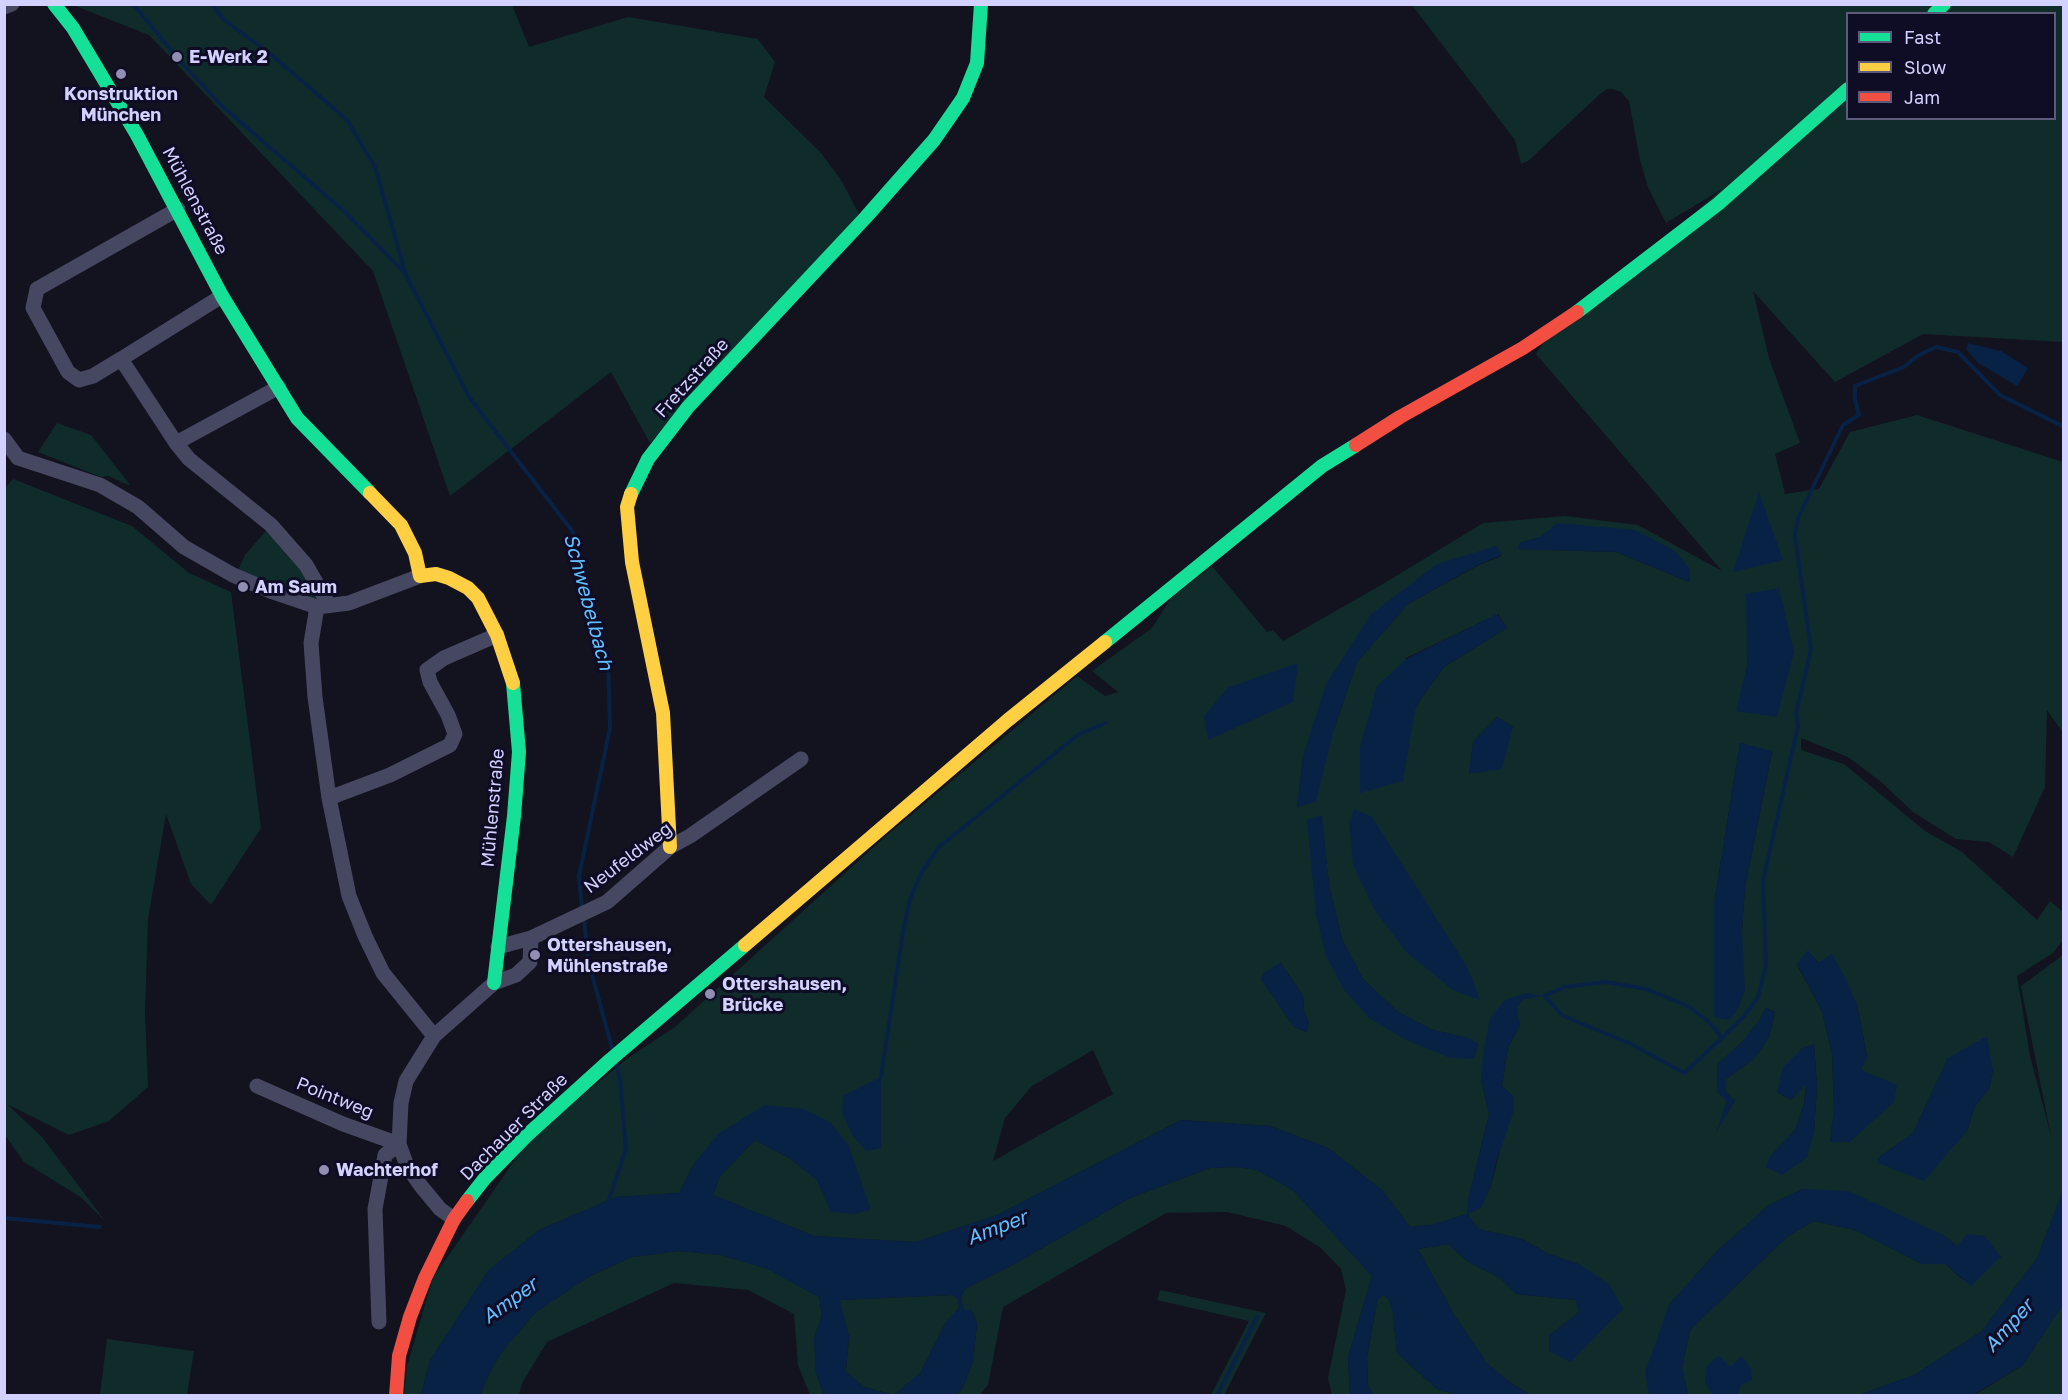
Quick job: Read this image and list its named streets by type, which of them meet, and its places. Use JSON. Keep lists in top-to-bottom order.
{
  "streets": {
    "street": [
      "Mühlenstraße",
      "Fretzstraße",
      "Neufeldweg",
      "Pointweg",
      "Dachauer Straße"
    ]
  },
  "crossings": [
    ["Mühlenstraße", "Neufeldweg"],
    ["Fretzstraße", "Neufeldweg"]
  ],
  "water": ["Schwebelbach", "Amper"],
  "places": [
    "E-Werk 2",
    "Konstruktion München",
    "Am Saum",
    "Ottershausen, Mühlenstraße",
    "Ottershausen, Brücke",
    "Wachterhof"
  ],
  "legend": ["Fast", "Slow", "Jam"]
}
